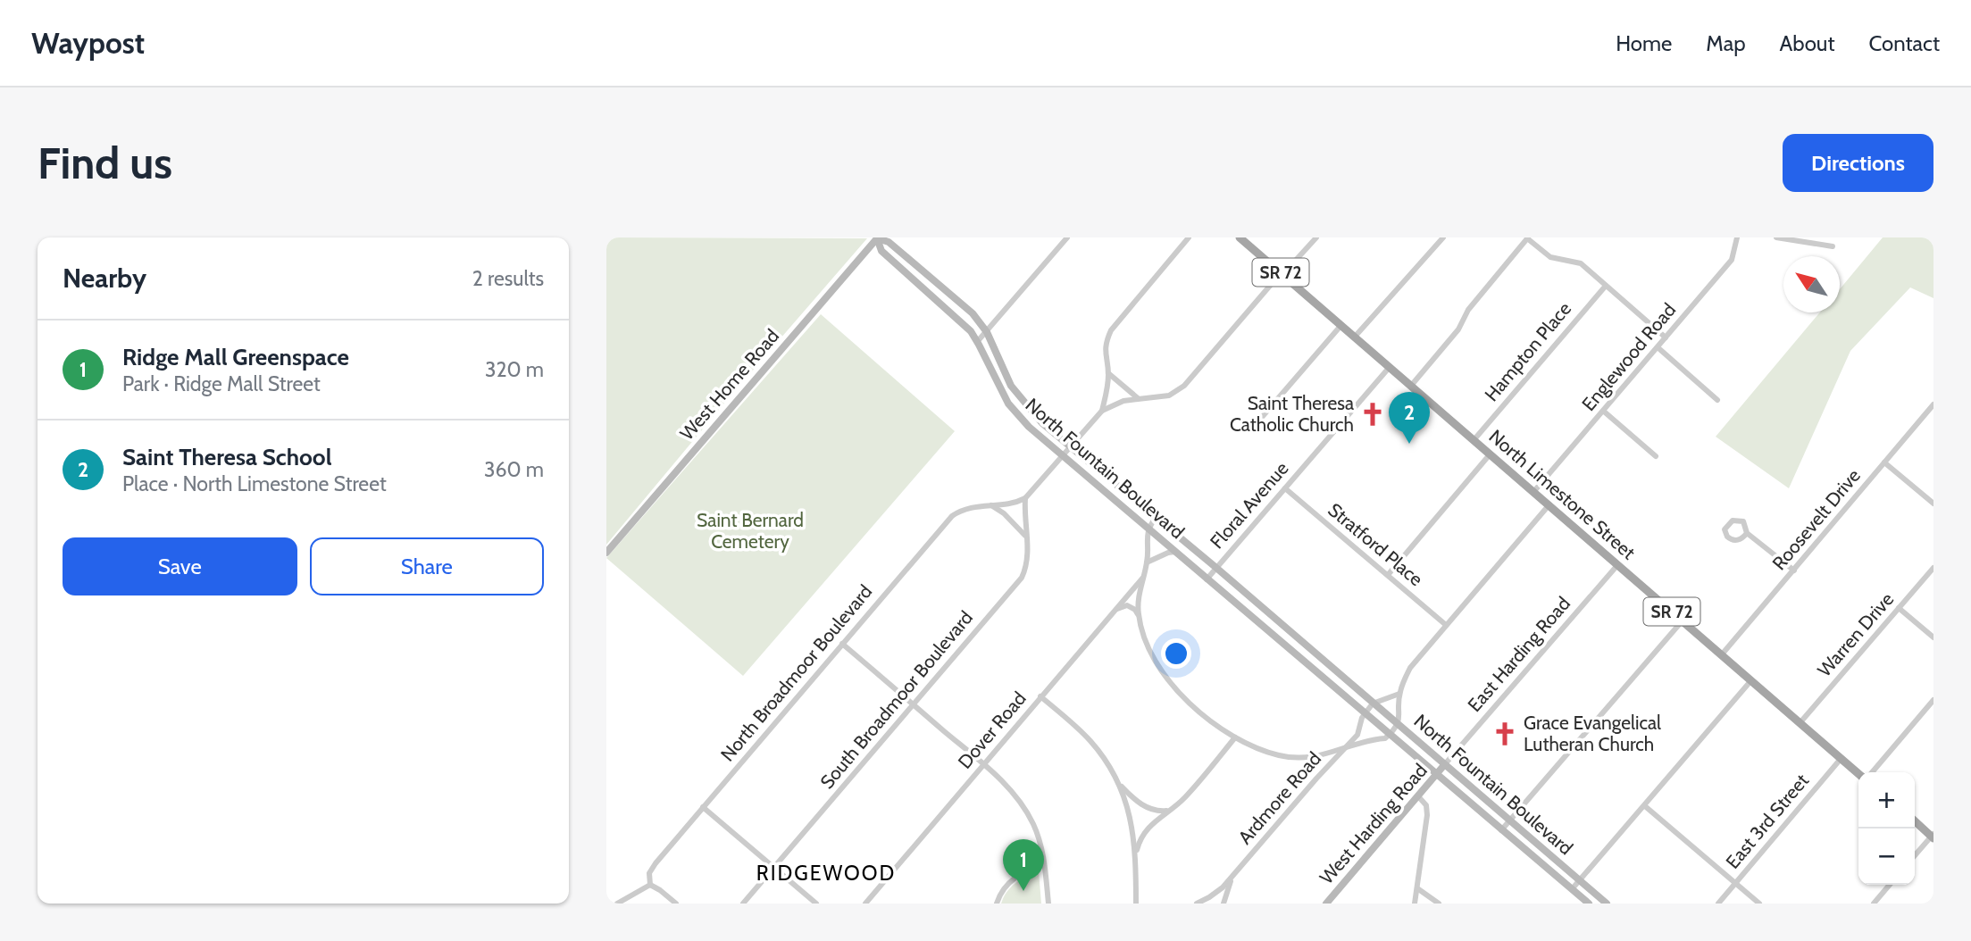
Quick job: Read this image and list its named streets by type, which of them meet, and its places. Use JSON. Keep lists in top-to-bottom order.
{
  "streets": {
    "main road": ["SR 72", "North Limestone Street"],
    "street": [
      "Hampton Place",
      "Englewood Road",
      "West Home Road",
      "North Fountain Boulevard",
      "Floral Avenue",
      "Roosevelt Drive",
      "Stratford Place",
      "Warren Drive",
      "East Harding Road",
      "North Broadmoor Boulevard",
      "South Broadmoor Boulevard",
      "Dover Road",
      "Ardmore Road",
      "East 3rd Street",
      "West Harding Road"
    ]
  },
  "crossings": [
    ["Hampton Place", "North Limestone Street"],
    ["Englewood Road", "North Limestone Street"],
    ["West Home Road", "North Fountain Boulevard"],
    ["North Fountain Boulevard", "Floral Avenue"],
    ["North Fountain Boulevard", "East Harding Road"],
    ["North Fountain Boulevard", "Ardmore Road"],
    ["North Fountain Boulevard", "West Harding Road"],
    ["North Limestone Street", "Floral Avenue"],
    ["North Limestone Street", "Roosevelt Drive"],
    ["North Limestone Street", "Warren Drive"],
    ["North Limestone Street", "East Harding Road"],
    ["North Limestone Street", "East 3rd Street"],
    ["Floral Avenue", "Stratford Place"],
    ["East Harding Road", "West Harding Road"],
    ["North Broadmoor Boulevard", "South Broadmoor Boulevard"]
  ],
  "districts": ["RIDGEWOOD"],
  "parks": ["Saint Bernard Cemetery"],
  "places": {
    "church": ["Saint Theresa Catholic Church", "Grace Evangelical Lutheran Church"]
  },
  "north": "top left",
  "page": {
    "header": "Waypost",
    "nav": [
      "Home",
      "Map",
      "About",
      "Contact"
    ],
    "buttons": [
      "Directions",
      ["Save", "Share"]
    ],
    "title": "Find us",
    "heading": ["Nearby", "2 results"],
    "list": [
      {
        "mark": "1",
        "name": "Ridge Mall Greenspace",
        "note": "Park · Ridge Mall Street",
        "value": "320 m"
      },
      {
        "mark": "2",
        "name": "Saint Theresa School",
        "note": "Place · North Limestone Street",
        "value": "360 m"
      }
    ],
    "pins": ["2", "1"],
    "map_buttons": ["+", "−"]
  }
}
